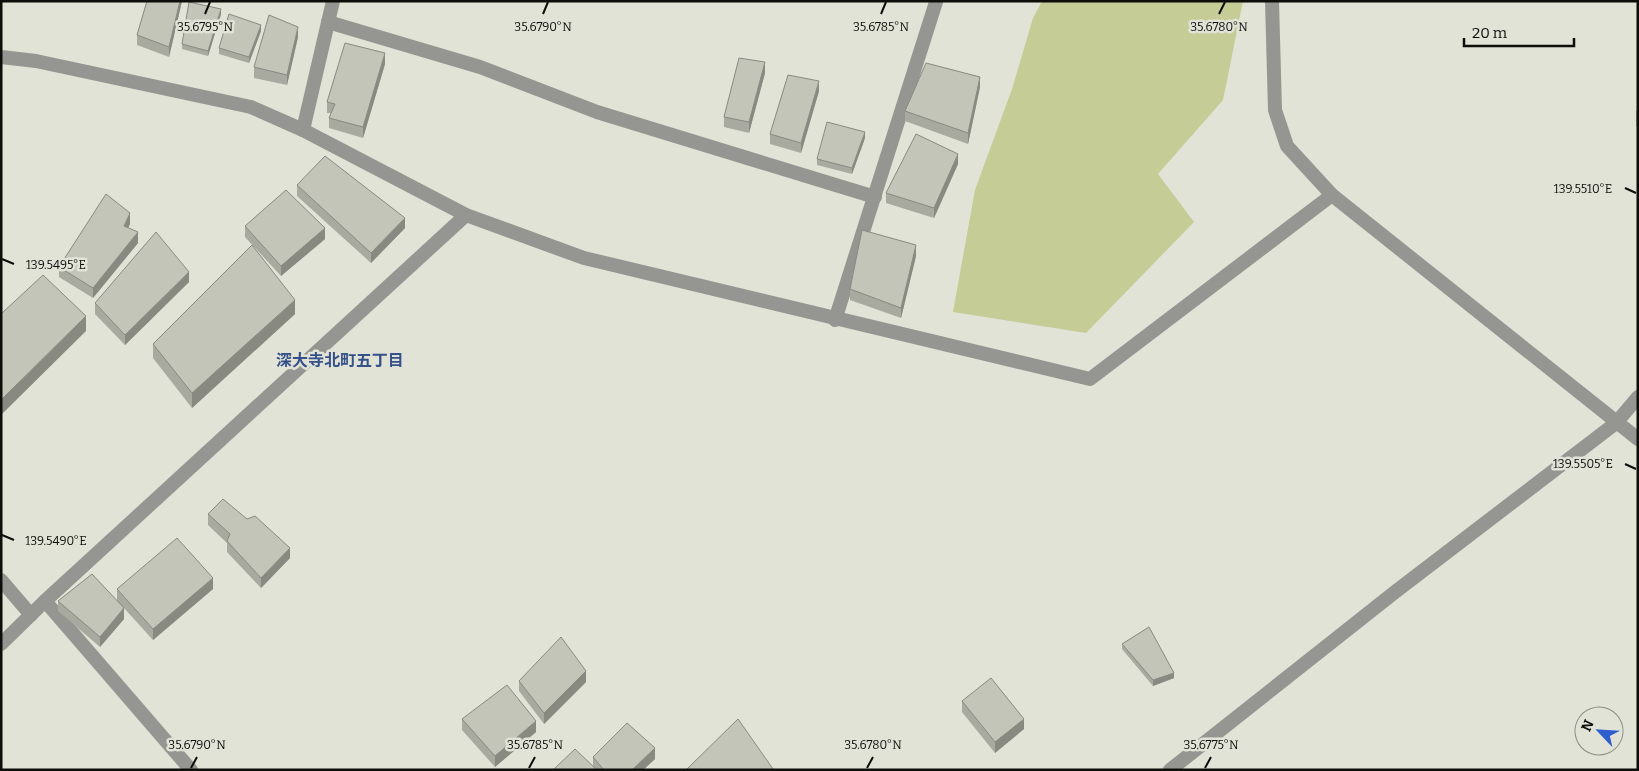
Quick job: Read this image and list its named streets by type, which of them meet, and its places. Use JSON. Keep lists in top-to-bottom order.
{
  "districts": ["深大寺北町五丁目"],
  "scale_bar": "20 m",
  "north": "top left",
  "coordinates": [
    "35.6795°N",
    "35.6790°N",
    "35.6785°N",
    "35.6780°N",
    "139.5510°E",
    "139.5495°E",
    "139.5505°E",
    "139.5490°E",
    "35.6775°N"
  ]
}
